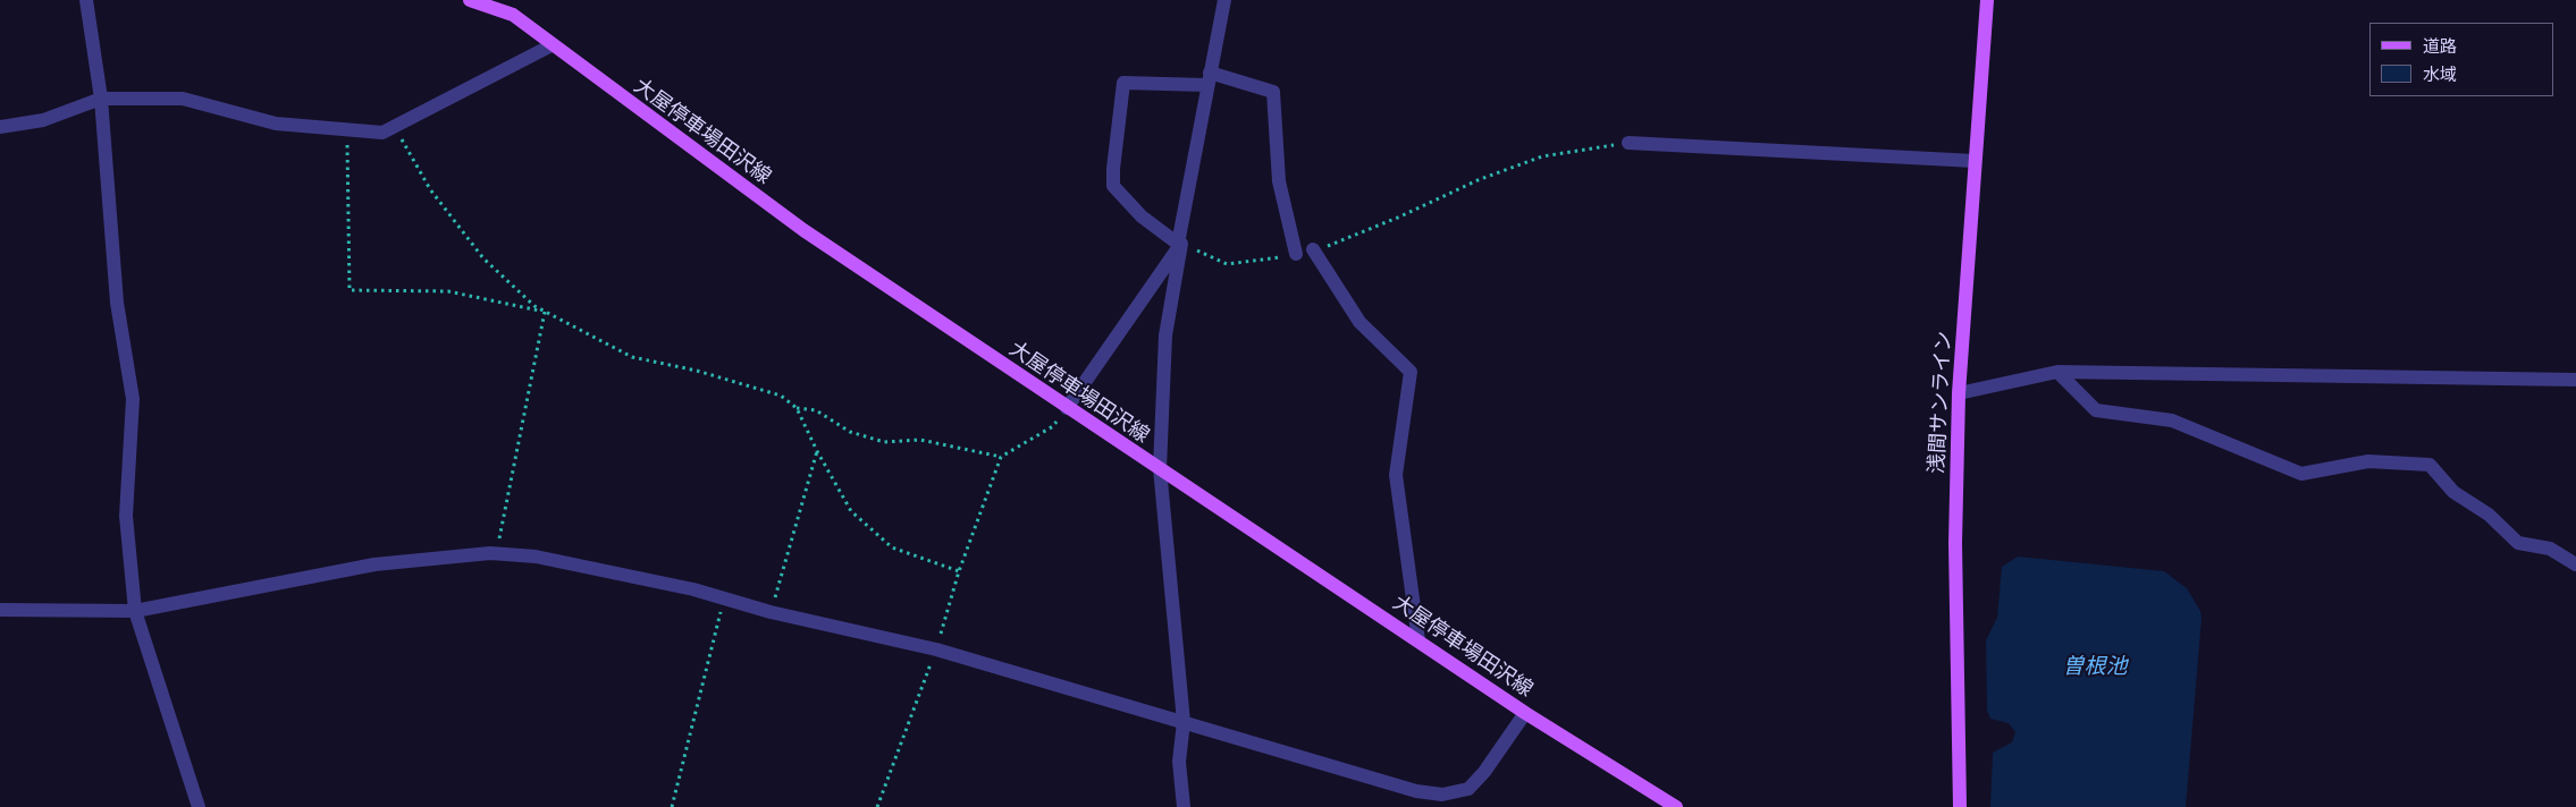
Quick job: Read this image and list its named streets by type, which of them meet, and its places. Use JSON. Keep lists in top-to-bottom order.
{
  "streets": {
    "main road": ["大屋停車場田沢線", "浅間サンライン"]
  },
  "water": ["曽根池"],
  "legend": ["道路", "水域"]
}
